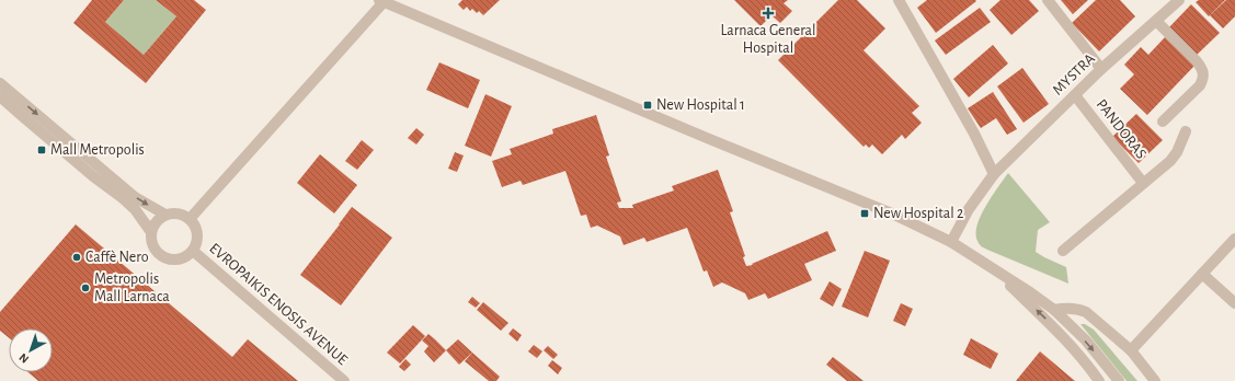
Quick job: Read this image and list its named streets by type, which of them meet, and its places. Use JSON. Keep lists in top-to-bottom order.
{
  "streets": {
    "street": ["MYSTRA", "PANDORAS", "EVROPAIKIS ENOSIS AVENUE"]
  },
  "crossings": [
    ["MYSTRA", "PANDORAS"]
  ],
  "places": {
    "health": ["Larnaca General Hospital"],
    "transit": ["New Hospital 1", "Mall Metropolis", "New Hospital 2"],
    "other": ["Caffè Nero", "Metropolis Mall Larnaca"]
  },
  "north": "bottom left"
}
